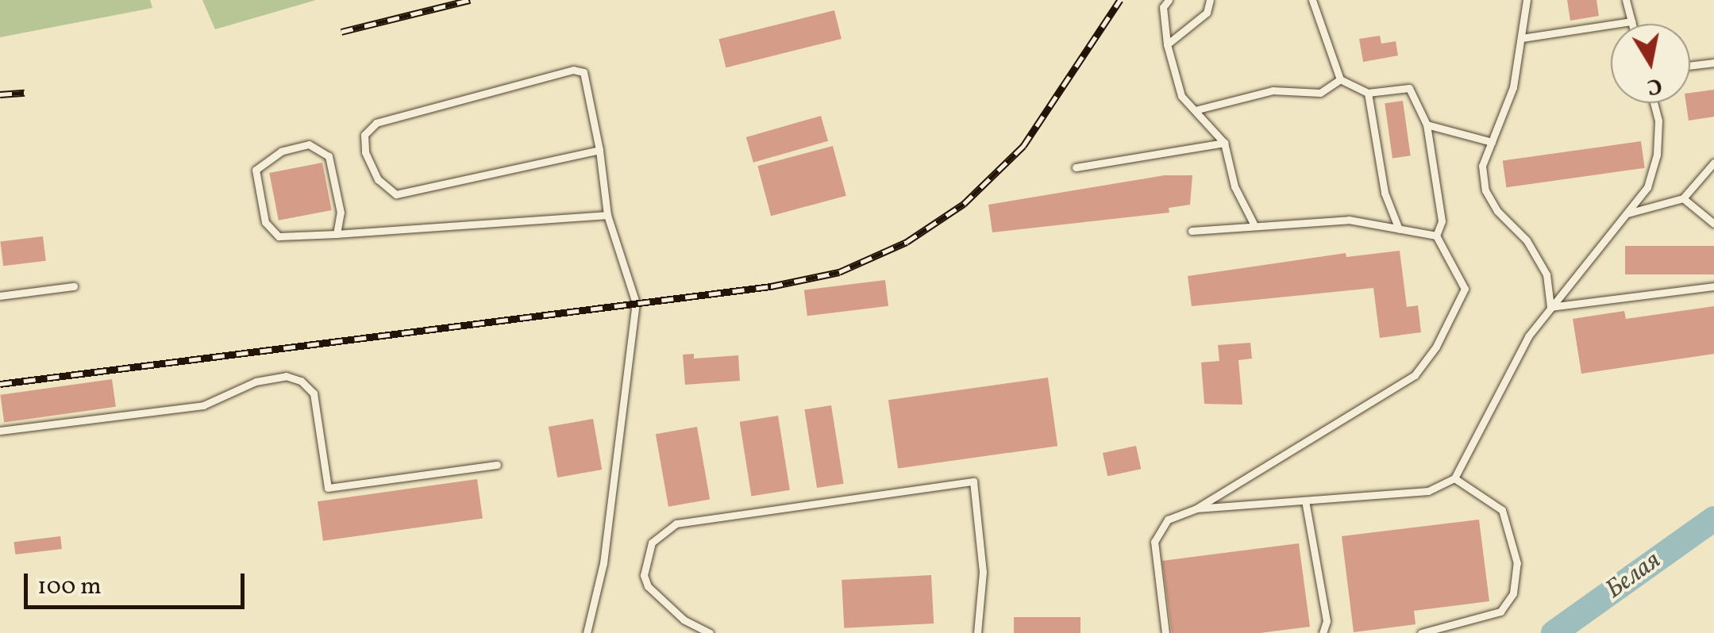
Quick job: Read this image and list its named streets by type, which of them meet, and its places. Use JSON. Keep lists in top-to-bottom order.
{
  "water": ["Белая"],
  "scale_bar": "100 m",
  "north": "bottom"
}
